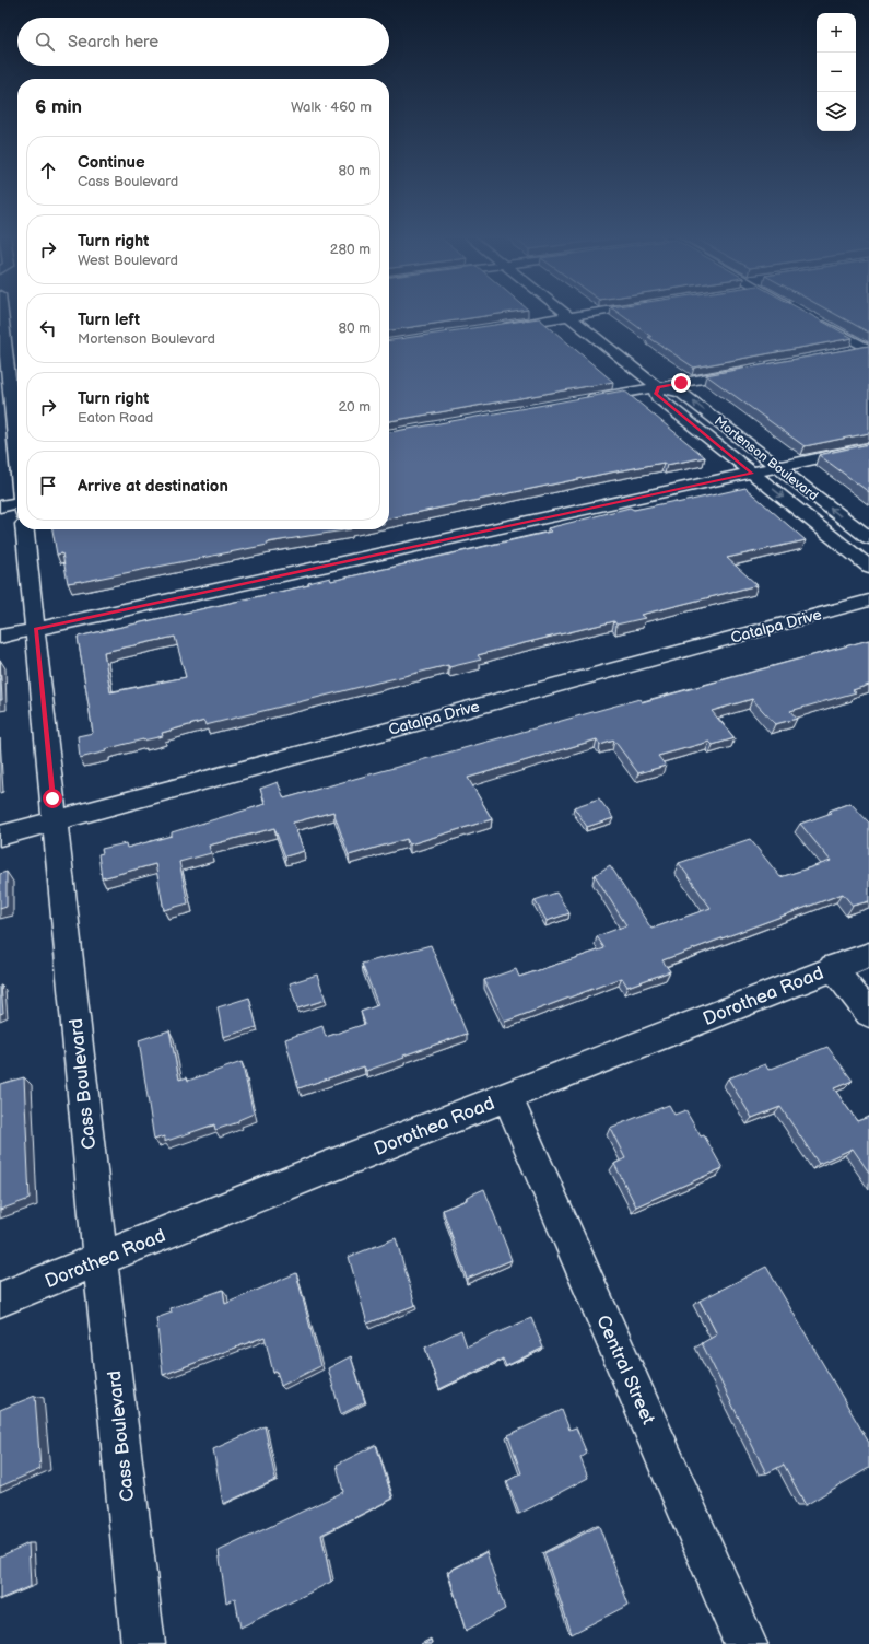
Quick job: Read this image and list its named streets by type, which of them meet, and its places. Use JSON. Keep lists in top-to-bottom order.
{
  "streets": {
    "street": [
      "Mortenson Boulevard",
      "Catalpa Drive",
      "Dorothea Road",
      "Cass Boulevard",
      "Central Street"
    ]
  },
  "crossings": [
    ["Catalpa Drive", "Cass Boulevard"],
    ["Dorothea Road", "Cass Boulevard"],
    ["Dorothea Road", "Central Street"]
  ],
  "page": {
    "map_buttons": ["+", "−"],
    "search": "Search here",
    "heading": ["6 min", "Walk · 460 m"],
    "list": [
      ["Continue", "Cass Boulevard", "80 m"],
      ["Turn right", "West Boulevard", "280 m"],
      ["Turn left", "Mortenson Boulevard", "80 m"],
      ["Turn right", "Eaton Road", "20 m"],
      "Arrive at destination"
    ]
  }
}
